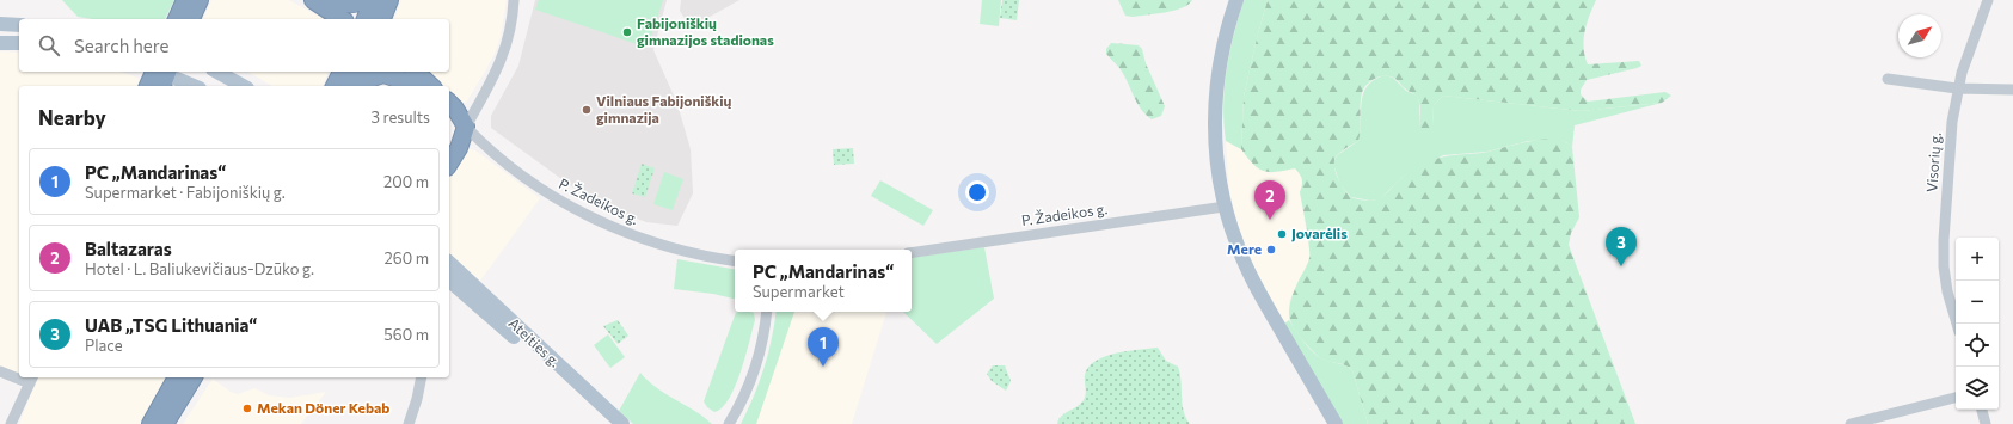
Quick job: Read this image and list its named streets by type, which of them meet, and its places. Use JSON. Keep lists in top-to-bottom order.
{
  "streets": {
    "main road": ["Ateities g."],
    "street": ["Visorių g.", "P. Žadeikos g."]
  },
  "places": [
    "Fabijoniškių gimnazijos stadionas",
    "Vilniaus Fabijoniškių gimnazija",
    "Jovarėlis",
    "Mere",
    "Mekan Döner Kebab"
  ],
  "north": "top right",
  "page": {
    "search": "Search here",
    "heading": ["Nearby", "3 results"],
    "list": [
      {
        "mark": "1",
        "name": "PC „Mandarinas“",
        "note": "Supermarket · Fabijoniškių g.",
        "value": "200 m"
      },
      {
        "mark": "2",
        "name": "Baltazaras",
        "note": "Hotel · L. Baliukevičiaus-Dzūko g.",
        "value": "260 m"
      },
      {
        "mark": "3",
        "name": "UAB „TSG Lithuania“",
        "note": "Place",
        "value": "560 m"
      }
    ],
    "pins": ["2", "3", "1"],
    "map_buttons": ["+", "−"],
    "popup": ["PC „Mandarinas“", "Supermarket"]
  }
}
